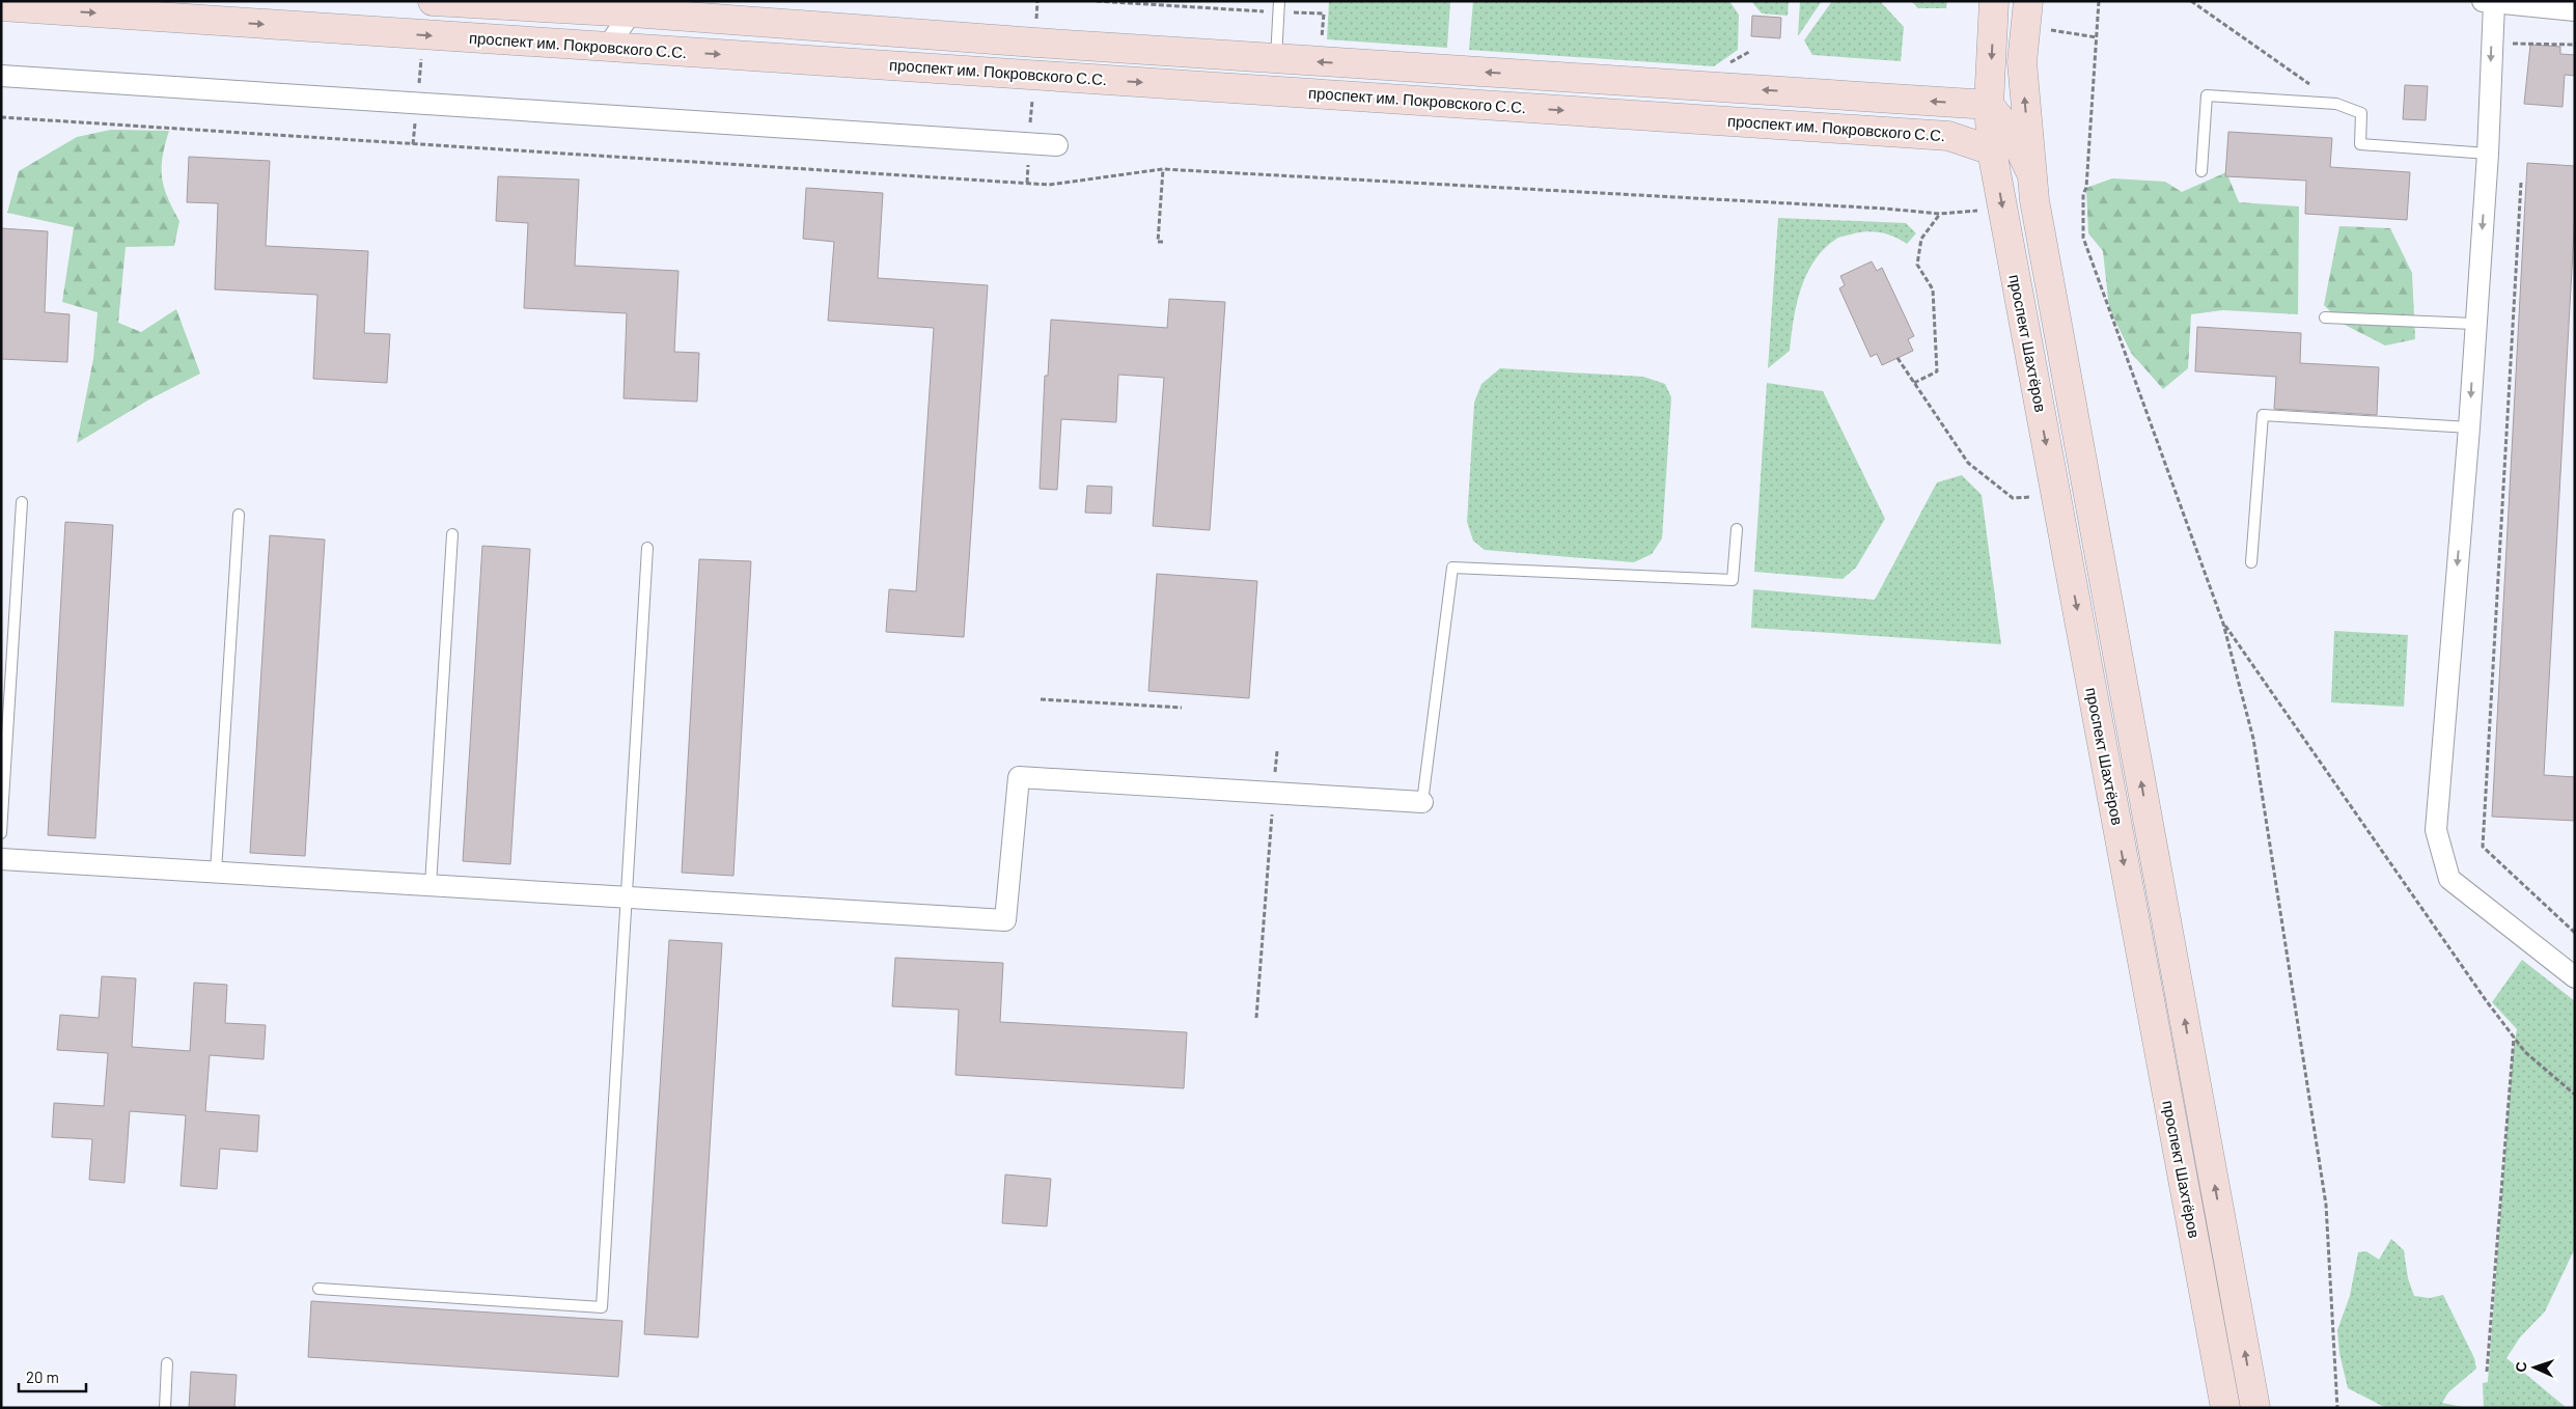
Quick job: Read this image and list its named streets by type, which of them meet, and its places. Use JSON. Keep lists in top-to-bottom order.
{
  "streets": {
    "main road": ["проспект им. Покровского С.С.", "проспект Шахтёров"]
  },
  "crossings": [
    ["проспект им. Покровского С.С.", "проспект Шахтёров"]
  ],
  "scale_bar": "20 m",
  "north": "left"
}
